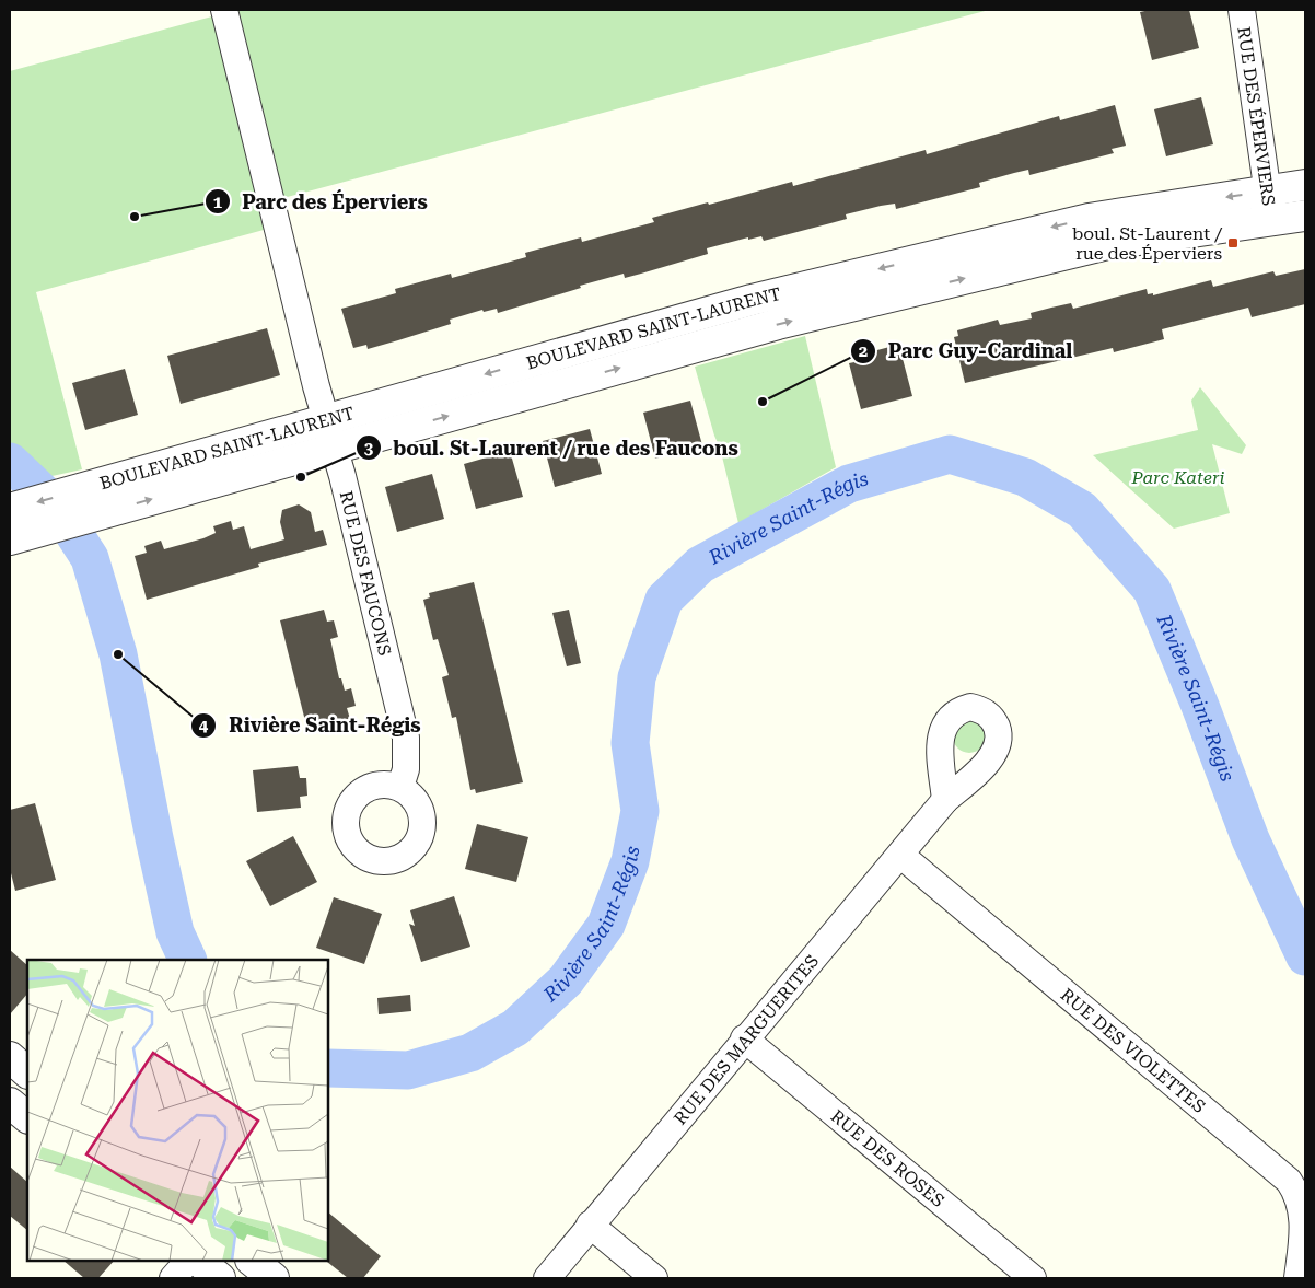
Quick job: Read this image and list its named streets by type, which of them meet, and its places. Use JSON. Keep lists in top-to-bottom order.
{
  "streets": {
    "street": [
      "RUE DES ÉPERVIERS",
      "BOULEVARD SAINT-LAURENT",
      "RUE DES FAUCONS",
      "RUE DES MARGUERITES",
      "RUE DES VIOLETTES",
      "RUE DES ROSES"
    ]
  },
  "crossings": [
    ["RUE DES ÉPERVIERS", "BOULEVARD SAINT-LAURENT"],
    ["BOULEVARD SAINT-LAURENT", "RUE DES FAUCONS"],
    ["RUE DES MARGUERITES", "RUE DES VIOLETTES"],
    ["RUE DES MARGUERITES", "RUE DES ROSES"]
  ],
  "water": ["Rivière Saint-Régis"],
  "parks": ["Parc Kateri"],
  "places": {
    "other": [
      "Parc des Éperviers",
      "Parc Guy-Cardinal",
      "boul. St-Laurent / rue des Faucons",
      "Rivière Saint-Régis"
    ],
    "transit": ["boul. St-Laurent / rue des Éperviers"]
  }
}
